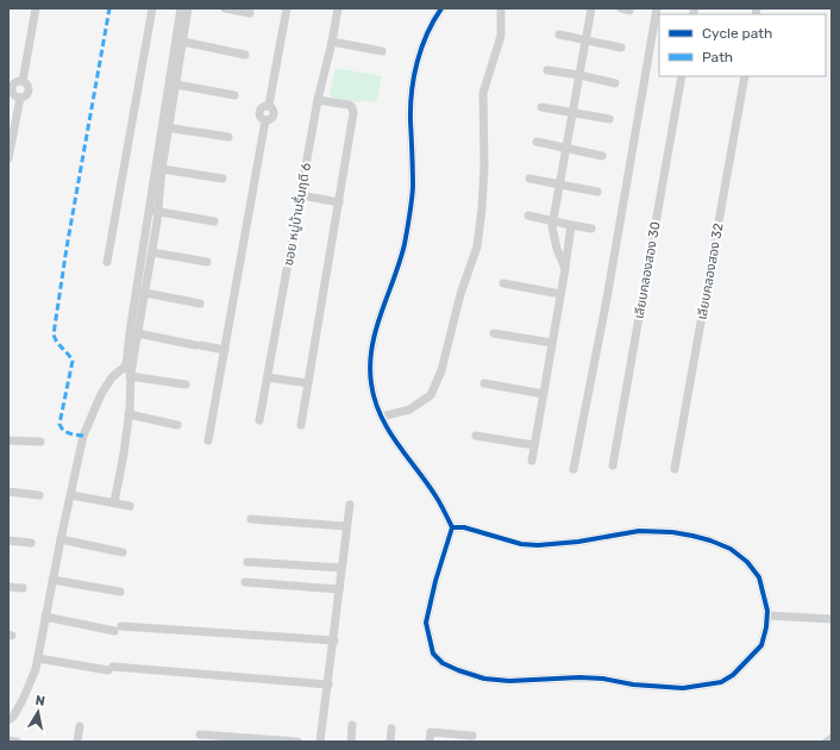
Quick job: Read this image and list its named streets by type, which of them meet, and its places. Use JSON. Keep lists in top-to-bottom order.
{
  "streets": {
    "street": ["ซอย หมู่บ้านรื่นฤดี 6", "เลียบคลองสอง 30", "เลียบคลองสอง 32"]
  },
  "legend": ["Cycle path", "Path"],
  "north": "top"
}
